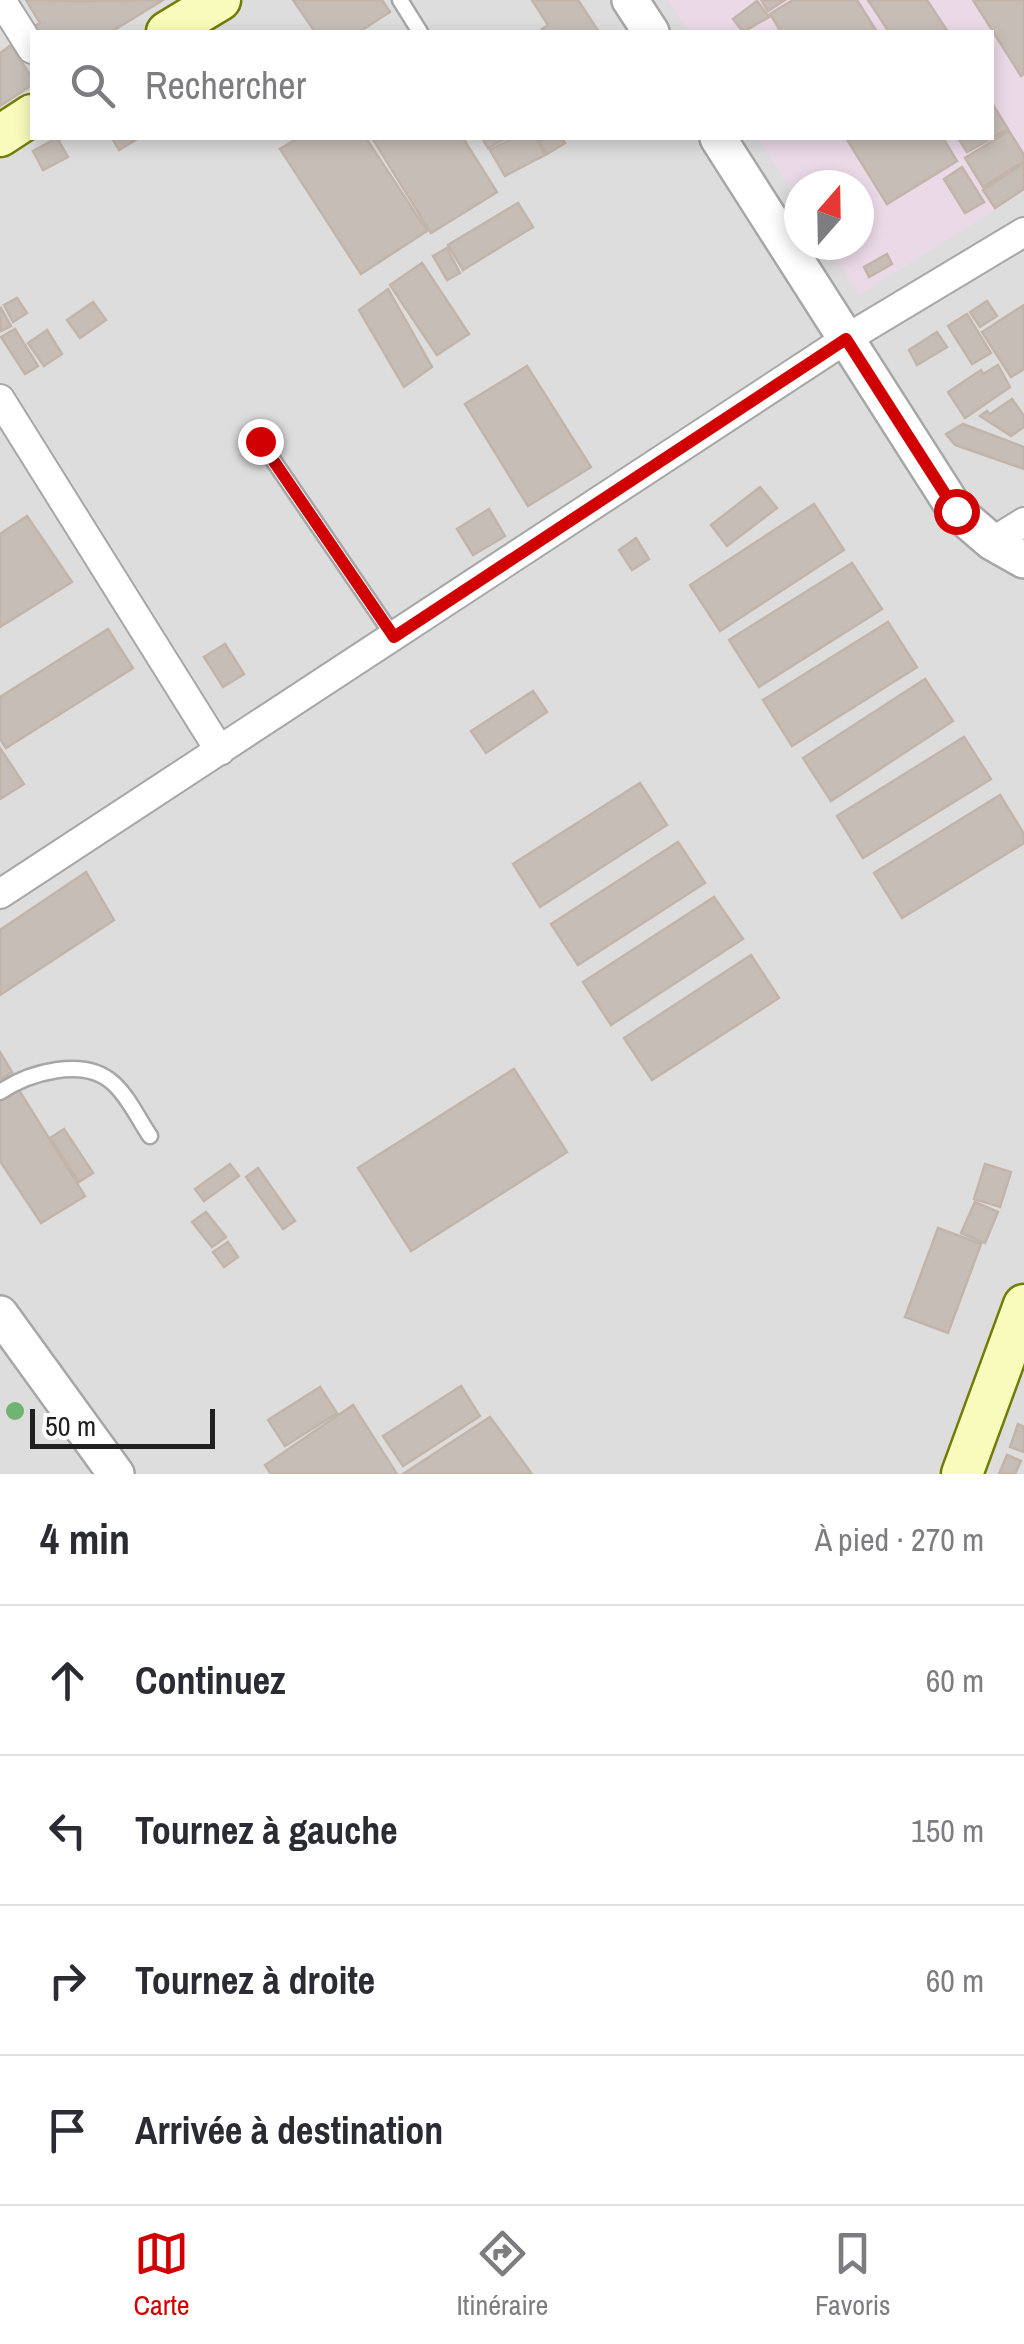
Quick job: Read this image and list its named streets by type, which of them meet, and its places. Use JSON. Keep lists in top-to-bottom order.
{
  "scale_bar": "50 m",
  "north": "top",
  "page": {
    "search": "Rechercher",
    "scale": "50 m",
    "heading": ["4 min", "À pied · 270 m"],
    "list": [
      ["Continuez", "60 m"],
      ["Tournez à gauche", "150 m"],
      ["Tournez à droite", "60 m"],
      "Arrivée à destination"
    ],
    "nav": ["Carte", "Itinéraire", "Favoris"]
  }
}
